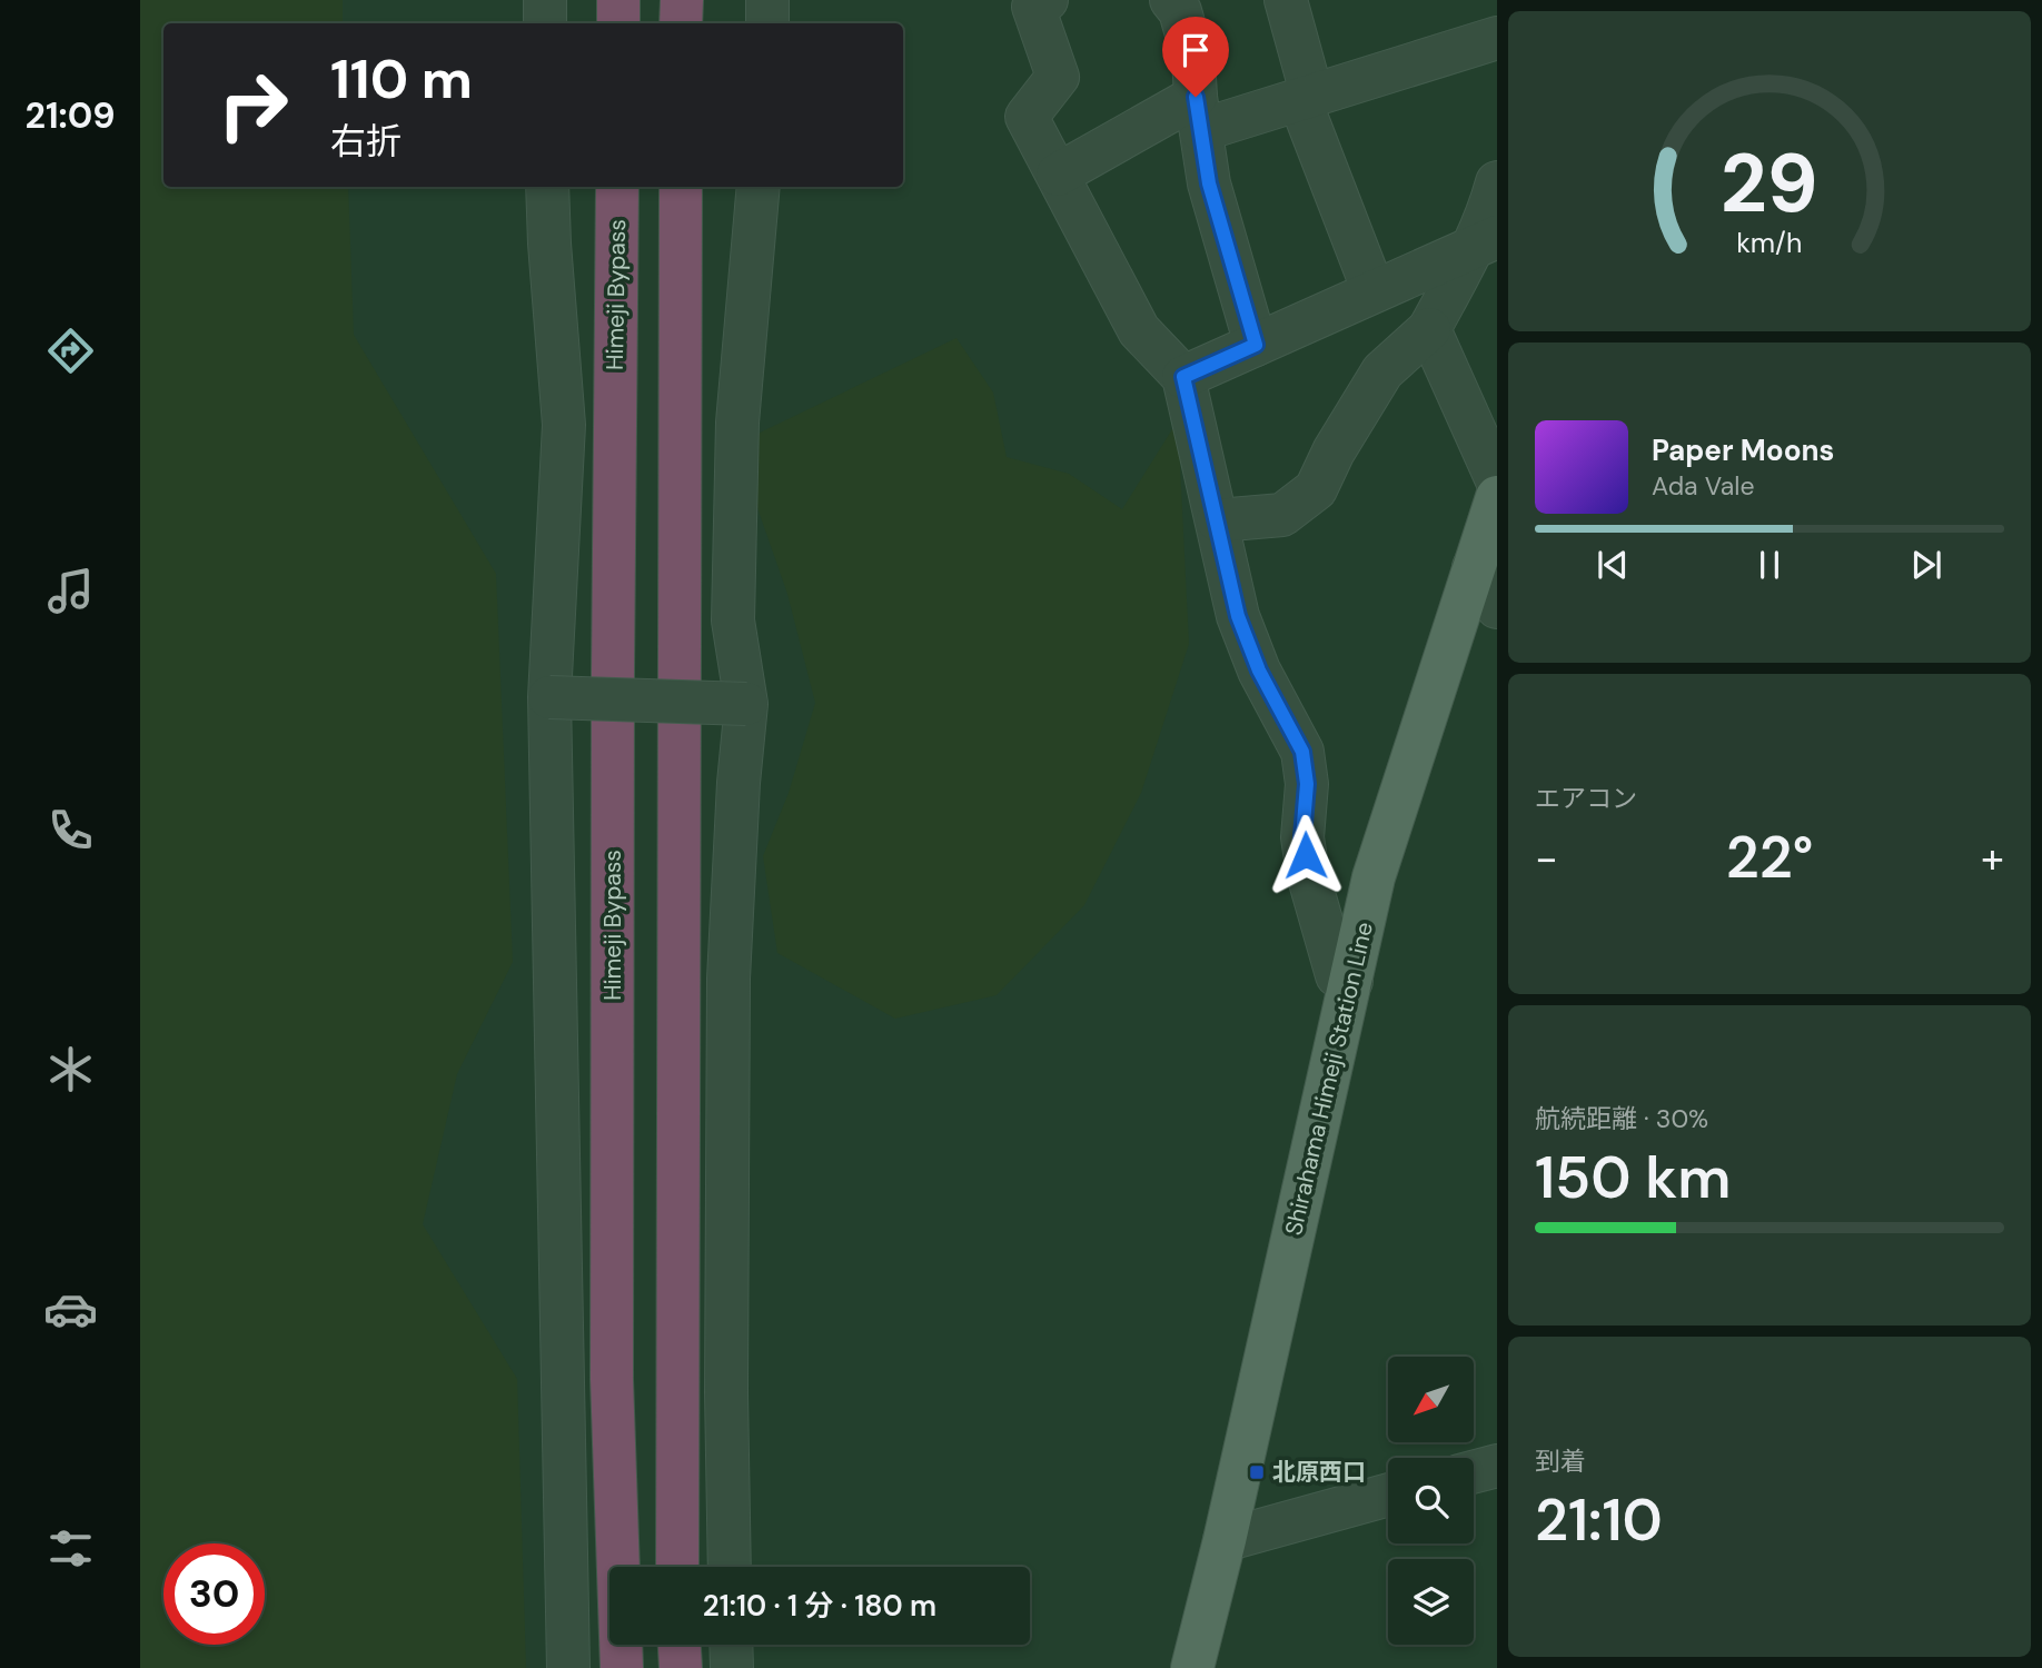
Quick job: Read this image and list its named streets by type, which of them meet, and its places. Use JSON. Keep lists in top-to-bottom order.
{
  "streets": {
    "highway": ["Himeji Bypass"],
    "main road": ["Shirahama Himeji Station Line"]
  },
  "places": {
    "transit": ["北原西口"]
  },
  "north": "bottom left",
  "page": {
    "tabs": "21:09",
    "turn": ["110 m", "右折"],
    "song": ["Paper Moons", "Ada Vale"],
    "tile": [
      "エアコン",
      ["航続距離 · 30%", "150 km"],
      ["到着", "21:10"]
    ],
    "heat": ["−", "22°", "+"],
    "limit": "30",
    "trip": "21:10 · 1 分 · 180 m",
    "gauge": ["29", "km/h"]
  }
}
